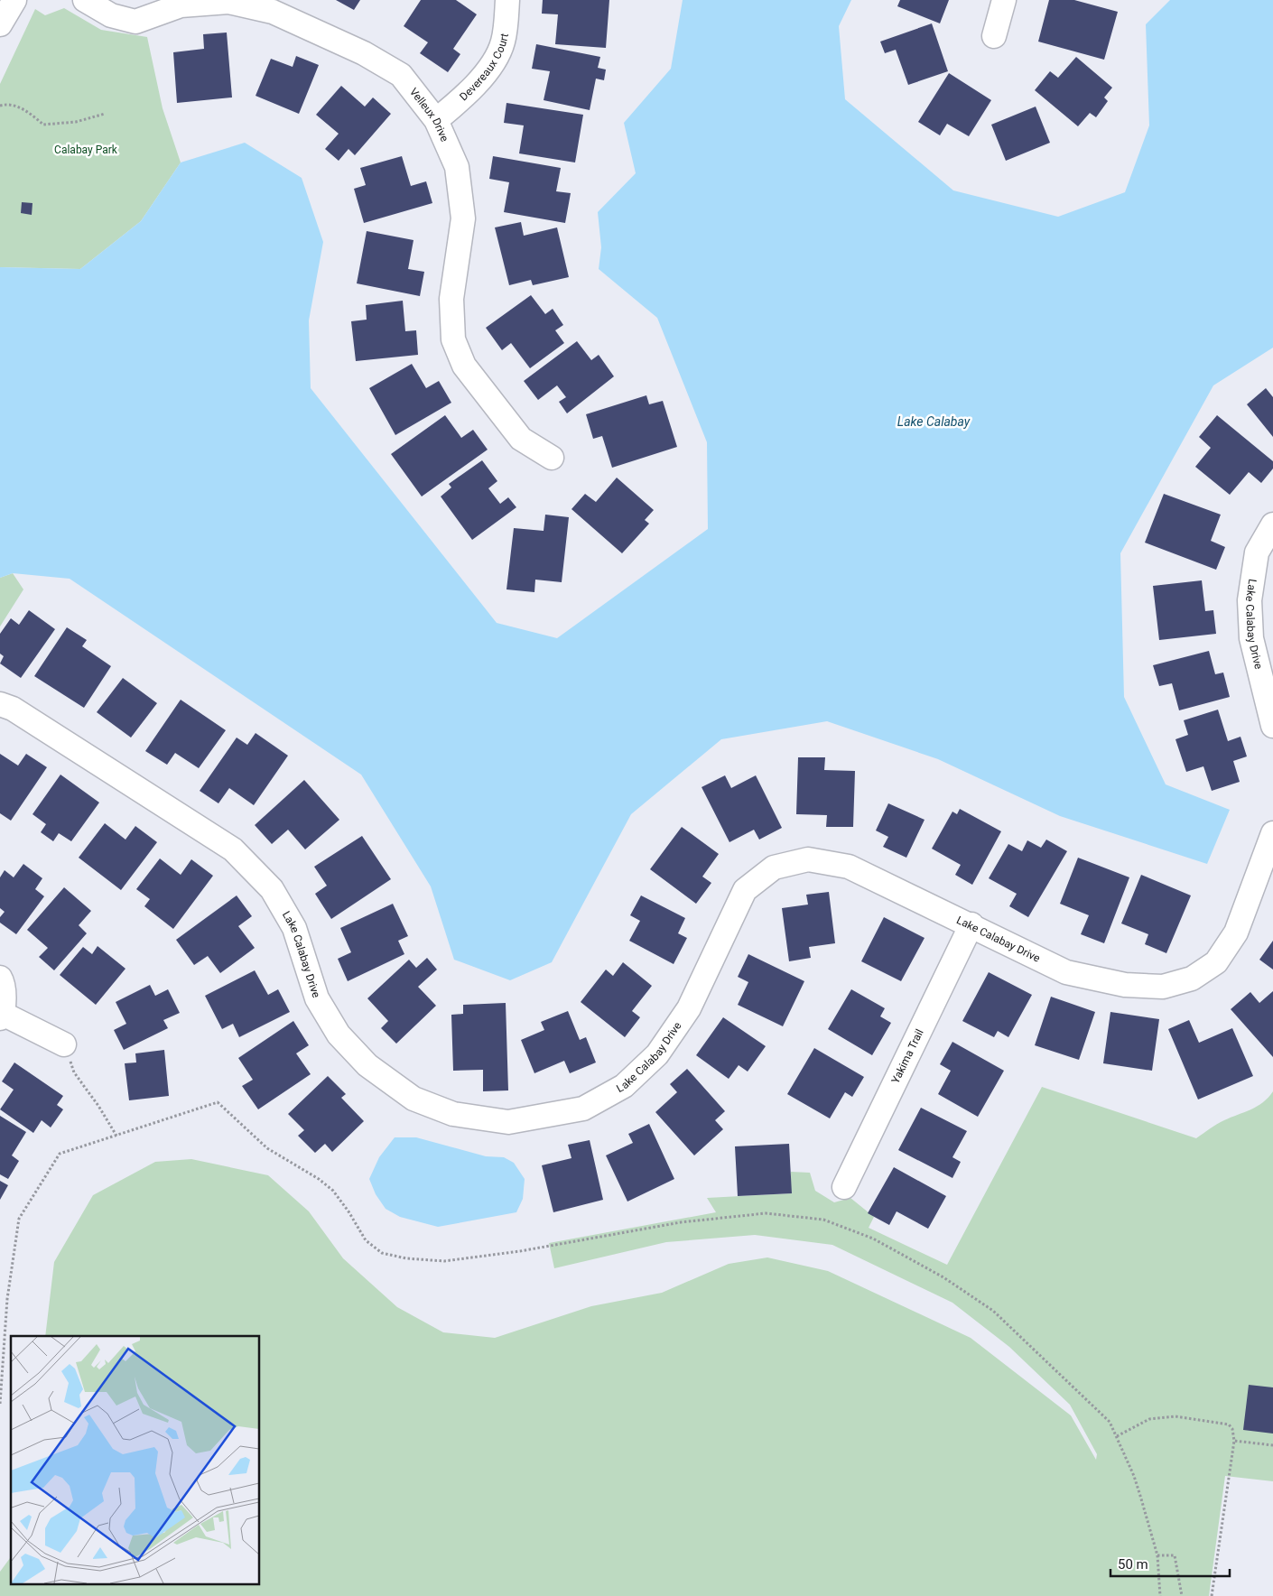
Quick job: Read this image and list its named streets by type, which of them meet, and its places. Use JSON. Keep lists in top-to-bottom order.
{
  "streets": {
    "street": [
      "Devereaux Court",
      "Velleux Drive",
      "Lake Calabay Drive",
      "Yakima Trail"
    ]
  },
  "crossings": [
    ["Devereaux Court", "Velleux Drive"],
    ["Lake Calabay Drive", "Yakima Trail"]
  ],
  "water": ["Lake Calabay"],
  "parks": ["Calabay Park"],
  "scale_bar": "50 m"
}
